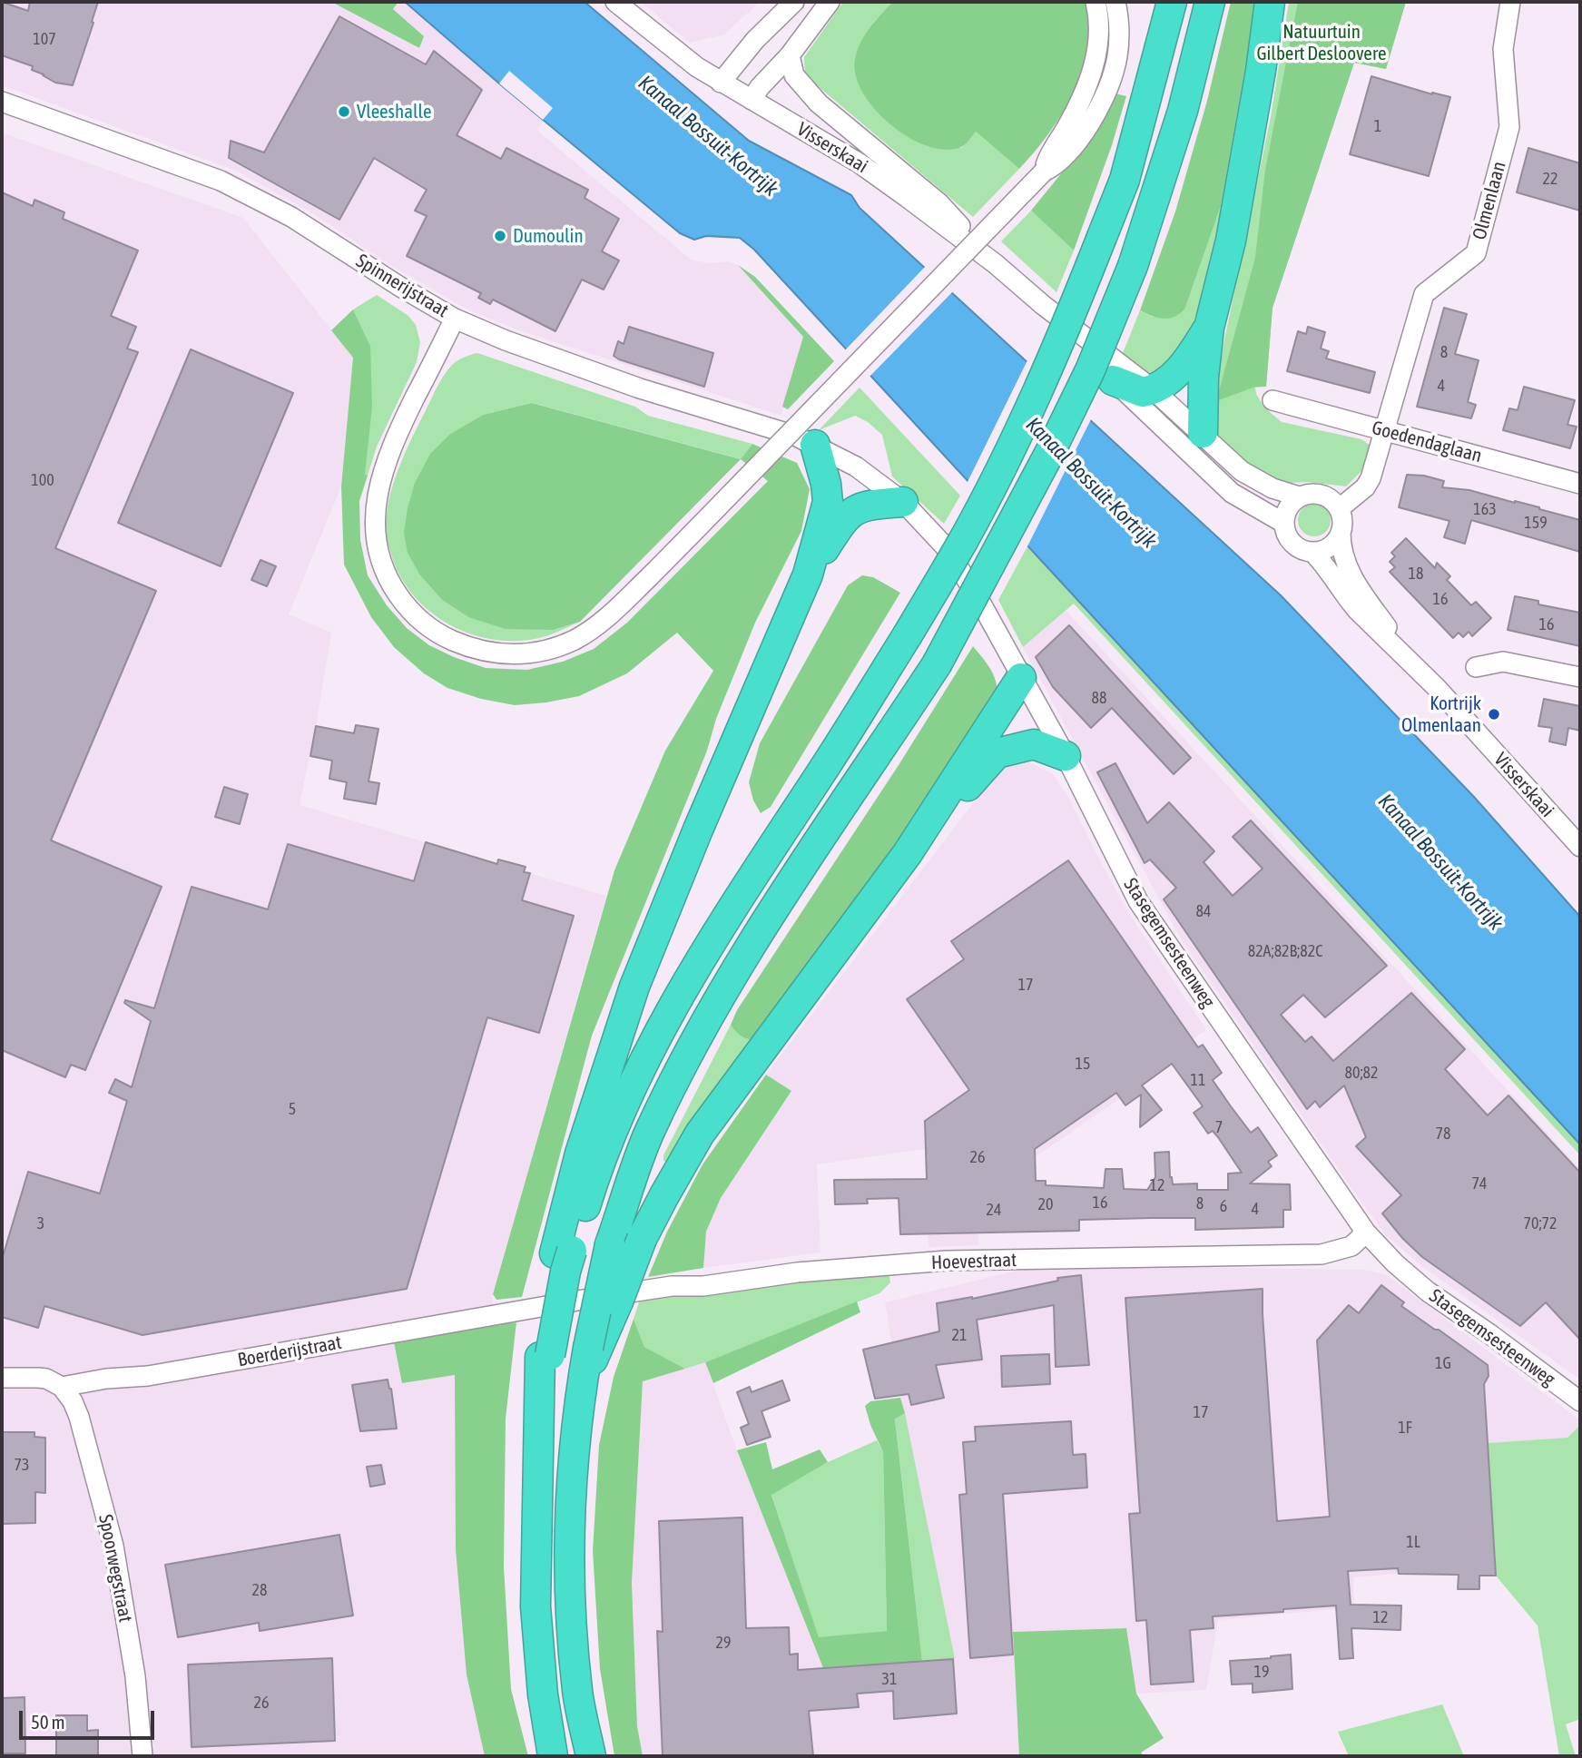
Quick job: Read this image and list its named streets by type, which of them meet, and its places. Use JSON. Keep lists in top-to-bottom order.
{
  "streets": {
    "street": [
      "Visserskaai",
      "Olmenlaan",
      "Spinnerijstraat",
      "Goedendaglaan",
      "Stasegemsesteenweg",
      "Hoevestraat",
      "Boerderijstraat",
      "Spoorwegstraat"
    ]
  },
  "crossings": [
    ["Visserskaai", "Olmenlaan"],
    ["Olmenlaan", "Goedendaglaan"],
    ["Spinnerijstraat", "Stasegemsesteenweg"],
    ["Stasegemsesteenweg", "Hoevestraat"],
    ["Hoevestraat", "Boerderijstraat"],
    ["Boerderijstraat", "Spoorwegstraat"]
  ],
  "water": ["Kanaal Bossuit-Kortrijk"],
  "parks": ["Natuurtuin Gilbert Desloovere"],
  "places": ["Vleeshalle", "Dumoulin", "Kortrijk Olmenlaan"],
  "house_numbers": [
    "107",
    "1",
    "22",
    "8",
    "4",
    "100",
    "163",
    "159",
    "18",
    "16",
    "16",
    "88",
    "84",
    "82A;82B;82C",
    "17",
    "15",
    "80;82",
    "11",
    "5",
    "7",
    "78",
    "26",
    "74",
    "12",
    "16",
    "8",
    "20",
    "6",
    "4",
    "24",
    "3",
    "70;72",
    "21",
    "1G",
    "17",
    "1F",
    "73",
    "1L",
    "28",
    "12",
    "29",
    "19",
    "31",
    "26"
  ],
  "scale_bar": "50 m"
}
